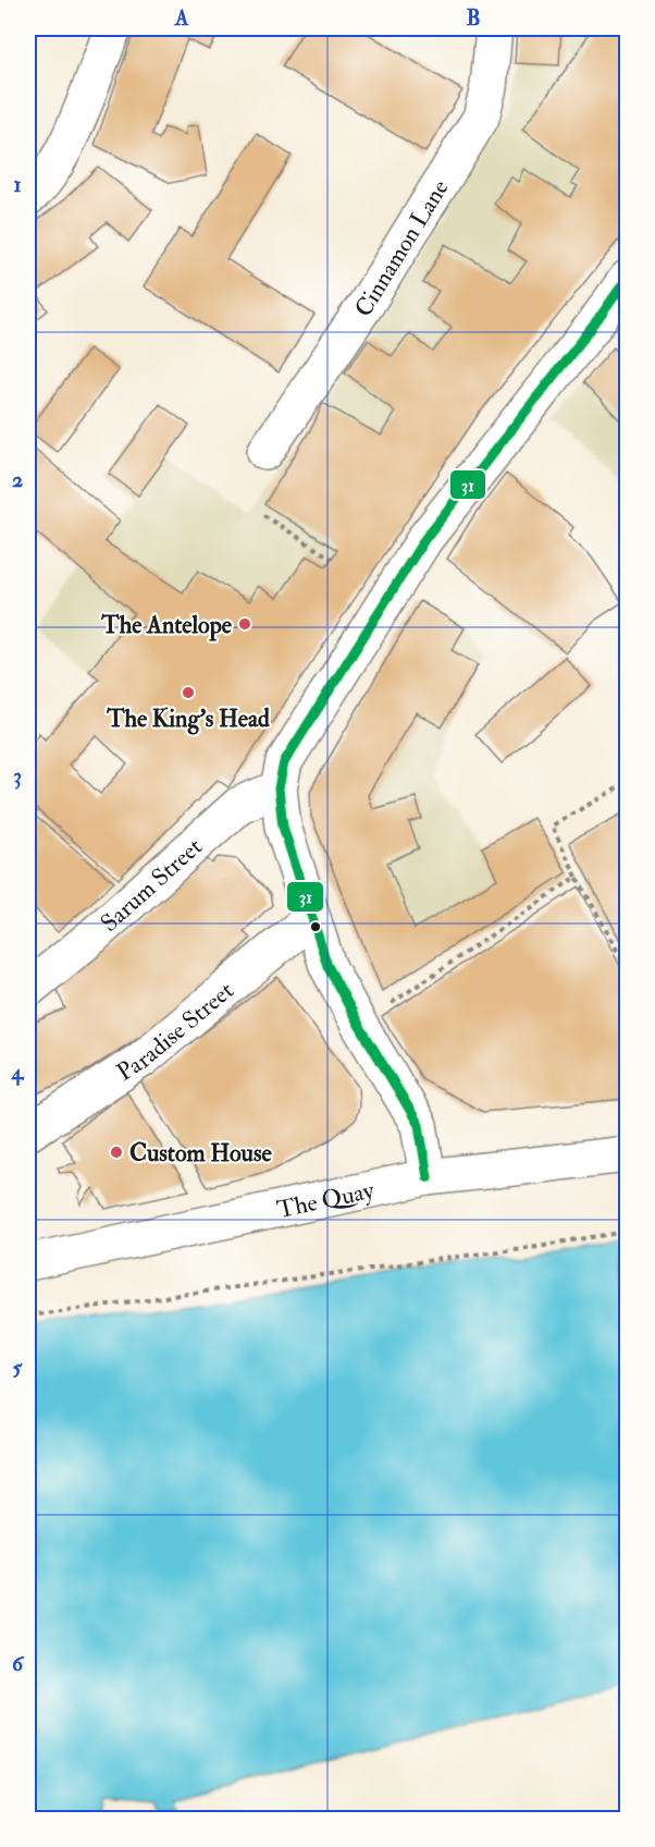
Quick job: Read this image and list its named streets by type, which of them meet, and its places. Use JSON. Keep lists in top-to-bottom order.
{
  "streets": {
    "street": [
      "Cinnamon Lane",
      "Sarum Street",
      "Paradise Street",
      "The Quay"
    ]
  },
  "places": ["The Antelope", "The King's Head", "Custom House"],
  "lines": ["transit line 31"],
  "grid": {
    "columns": ["A", "B"],
    "rows": [
      "1",
      "2",
      "3",
      "4",
      "5",
      "6"
    ]
  }
}
